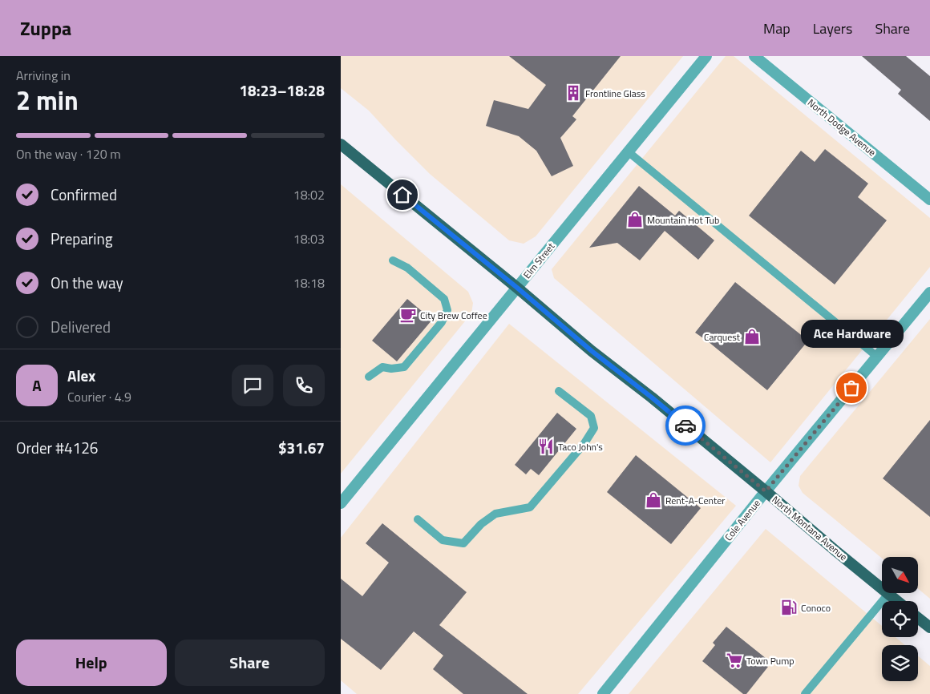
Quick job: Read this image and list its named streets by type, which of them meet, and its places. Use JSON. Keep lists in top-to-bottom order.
{
  "streets": {
    "main road": ["North Montana Avenue"],
    "street": ["North Dodge Avenue", "Elm Street", "Cole Avenue"]
  },
  "crossings": [
    ["Elm Street", "North Montana Avenue"],
    ["Cole Avenue", "North Montana Avenue"]
  ],
  "places": {
    "building": ["Frontline Glass"],
    "shop": ["Mountain Hot Tub", "Carquest", "Rent-A-Center"],
    "cafe": ["City Brew Coffee"],
    "other": ["Ace Hardware"],
    "restaurant": ["Taco John's"],
    "fuel station": ["Conoco"],
    "supermarket": ["Town Pump"]
  },
  "north": "bottom right",
  "page": {
    "header": "Zuppa",
    "nav": ["Map", "Layers", "Share"],
    "heading": ["2 min", "Arriving in", "18:23–18:28"],
    "panel": [
      "Alex",
      "Courier · 4.9",
      "Order #4126",
      "$31.67"
    ],
    "bar": "On the way · 120 m",
    "list": [
      ["Confirmed", "18:02"],
      ["Preparing", "18:03"],
      ["On the way", "18:18"],
      "Delivered"
    ],
    "bubble": "Ace Hardware",
    "round": "A",
    "buttons": ["Help", "Share"]
  }
}
